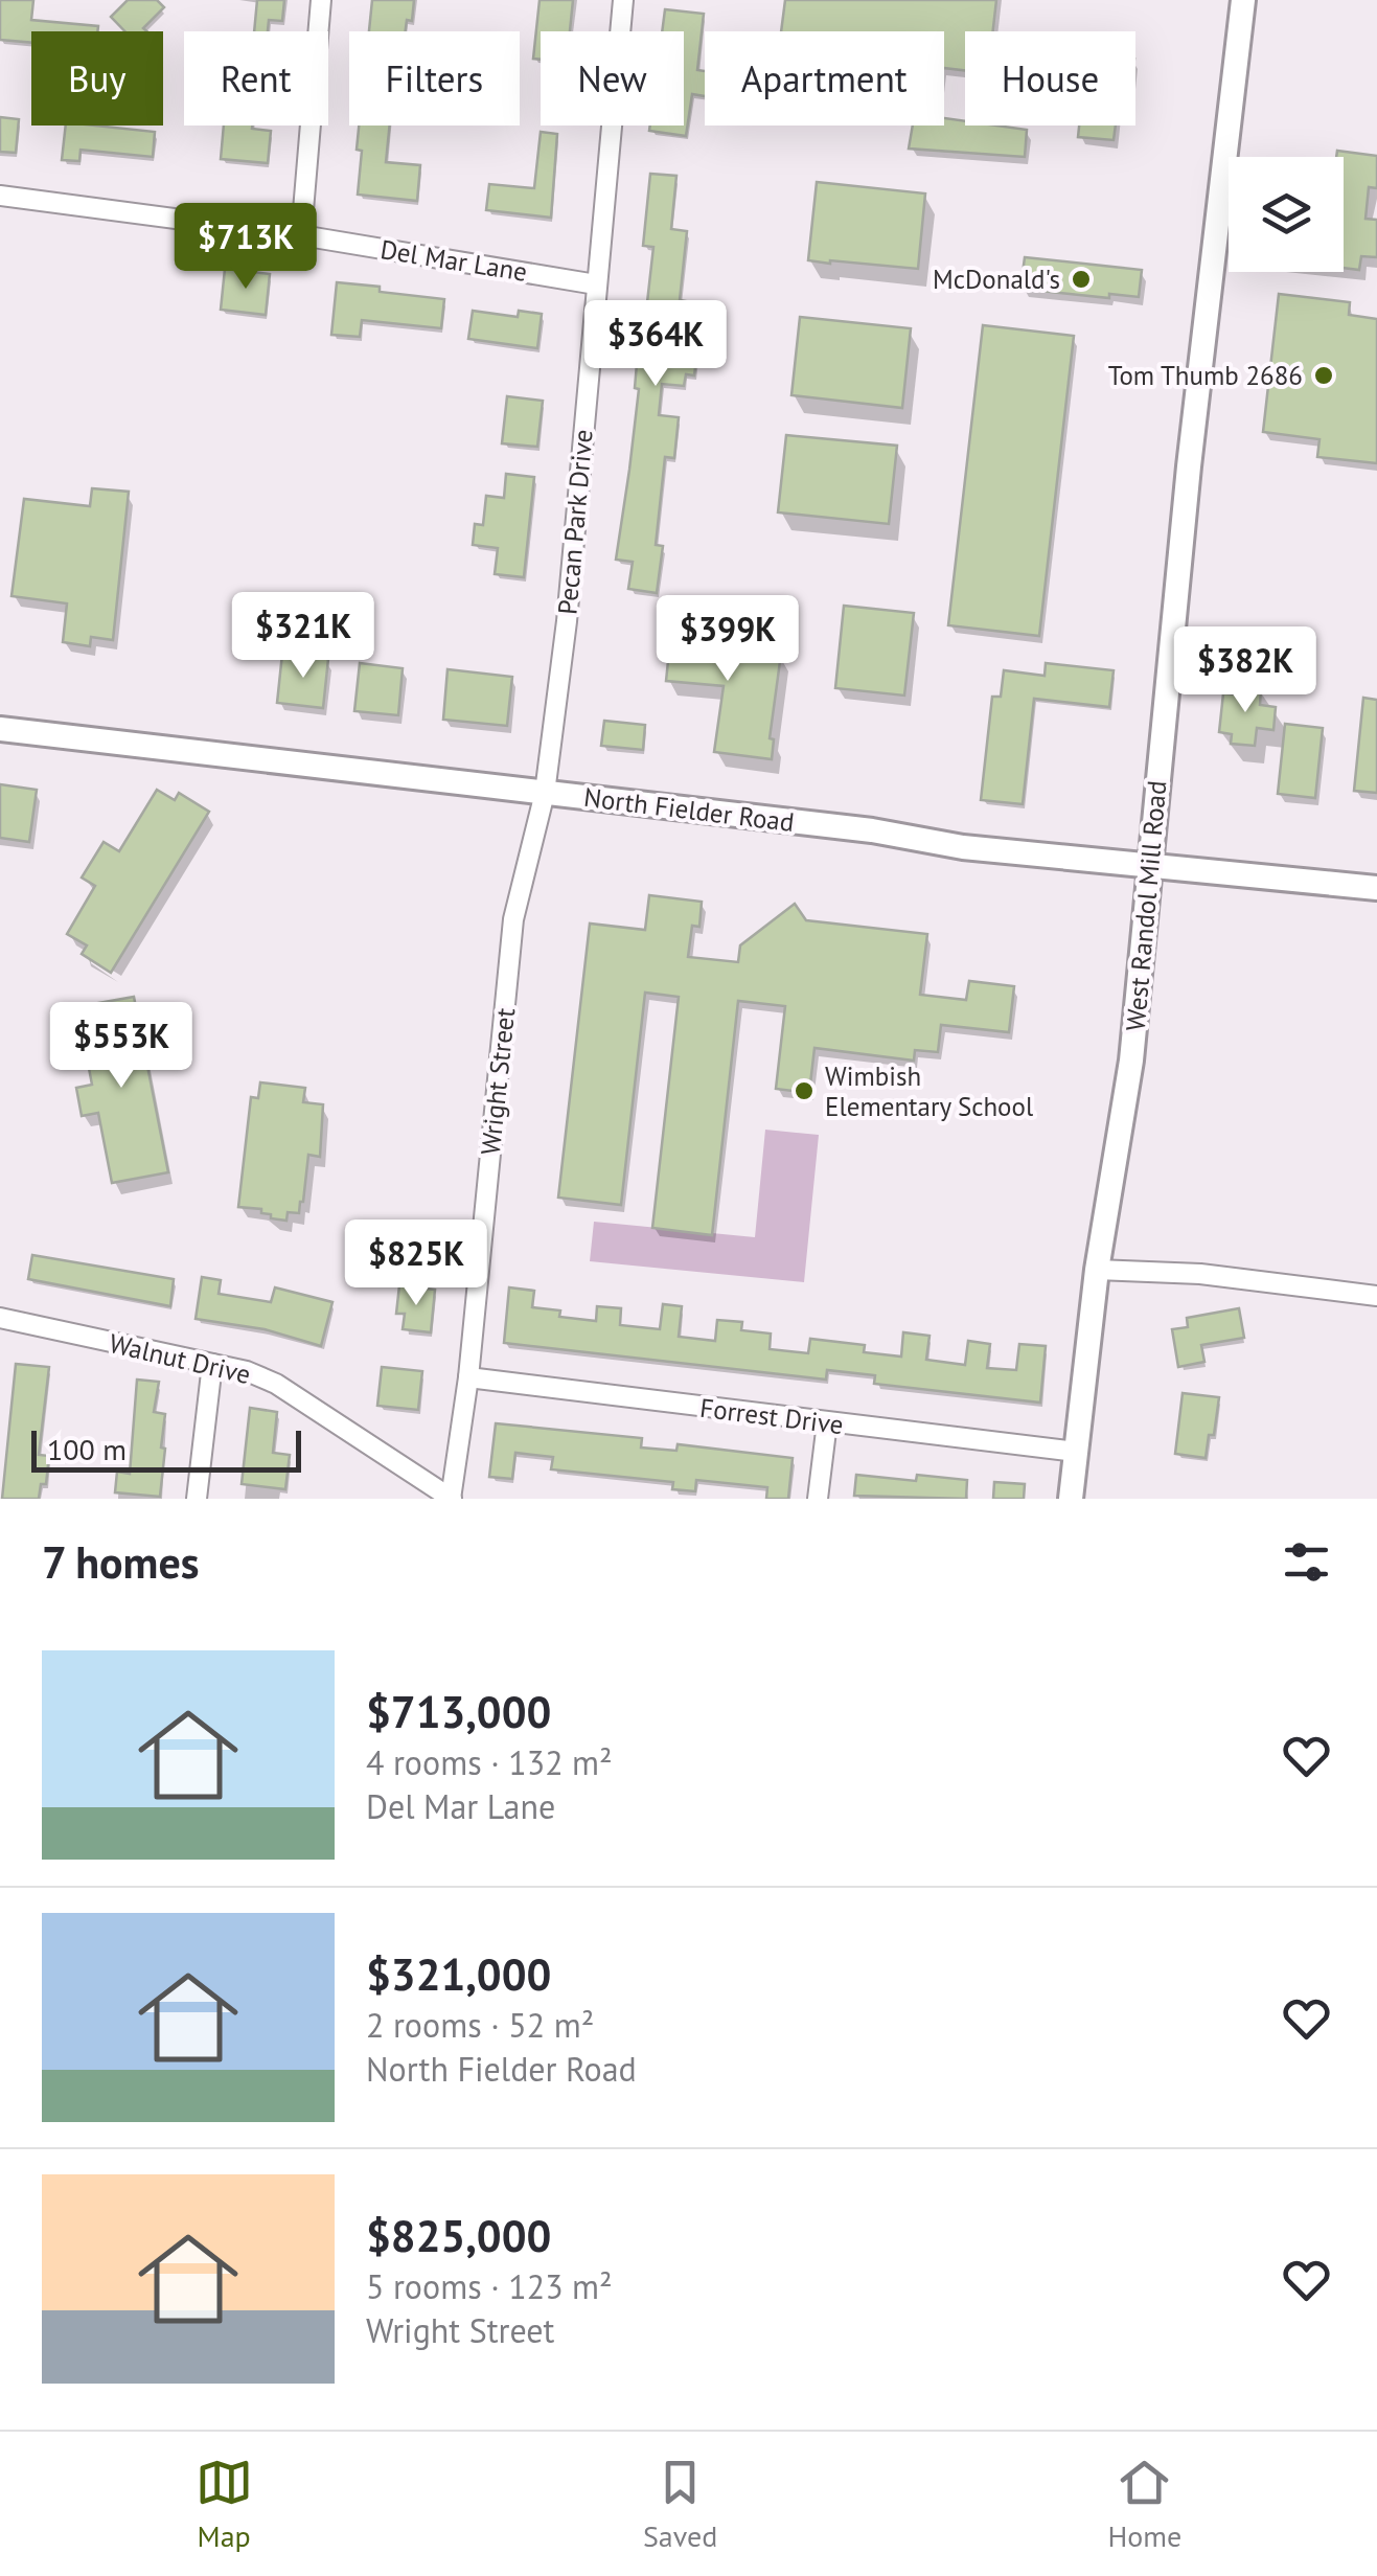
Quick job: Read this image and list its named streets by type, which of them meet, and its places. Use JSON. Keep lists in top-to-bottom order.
{
  "streets": {
    "main road": ["North Fielder Road", "West Randol Mill Road"],
    "street": [
      "Del Mar Lane",
      "Pecan Park Drive",
      "Wright Street",
      "Walnut Drive",
      "Forrest Drive"
    ]
  },
  "crossings": [
    ["Del Mar Lane", "Pecan Park Drive"],
    ["Pecan Park Drive", "North Fielder Road"],
    ["Pecan Park Drive", "Wright Street"],
    ["North Fielder Road", "West Randol Mill Road"],
    ["North Fielder Road", "Wright Street"],
    ["West Randol Mill Road", "Forrest Drive"],
    ["Wright Street", "Walnut Drive"],
    ["Wright Street", "Forrest Drive"]
  ],
  "places": ["McDonald's", "Tom Thumb 2686", "Wimbish Elementary School"],
  "scale_bar": "100 m",
  "page": {
    "chip": [
      "Buy",
      "Rent",
      "Filters",
      "New",
      "Apartment",
      "House"
    ],
    "price": [
      "$713K",
      "$364K",
      "$321K",
      "$399K",
      "$382K",
      "$553K",
      "$825K"
    ],
    "scale": "100 m",
    "heading": "7 homes",
    "list": [
      {
        "name": "$713,000",
        "note": "4 rooms · 132 m² · Del Mar Lane"
      },
      {
        "name": "$321,000",
        "note": "2 rooms · 52 m² · North Fielder Road"
      },
      {
        "name": "$825,000",
        "note": "5 rooms · 123 m² · Wright Street"
      }
    ],
    "tabs": ["Map", "Saved", "Home"]
  }
}
